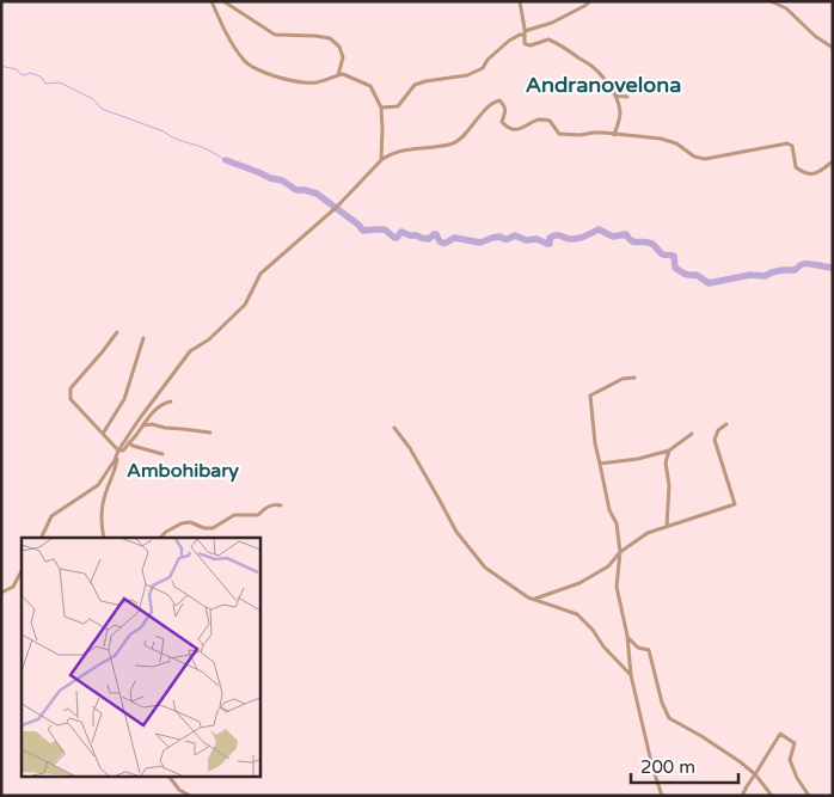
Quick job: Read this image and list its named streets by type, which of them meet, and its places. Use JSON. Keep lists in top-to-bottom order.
{
  "districts": ["Andranovelona", "Ambohibary"],
  "scale_bar": "200 m"
}
